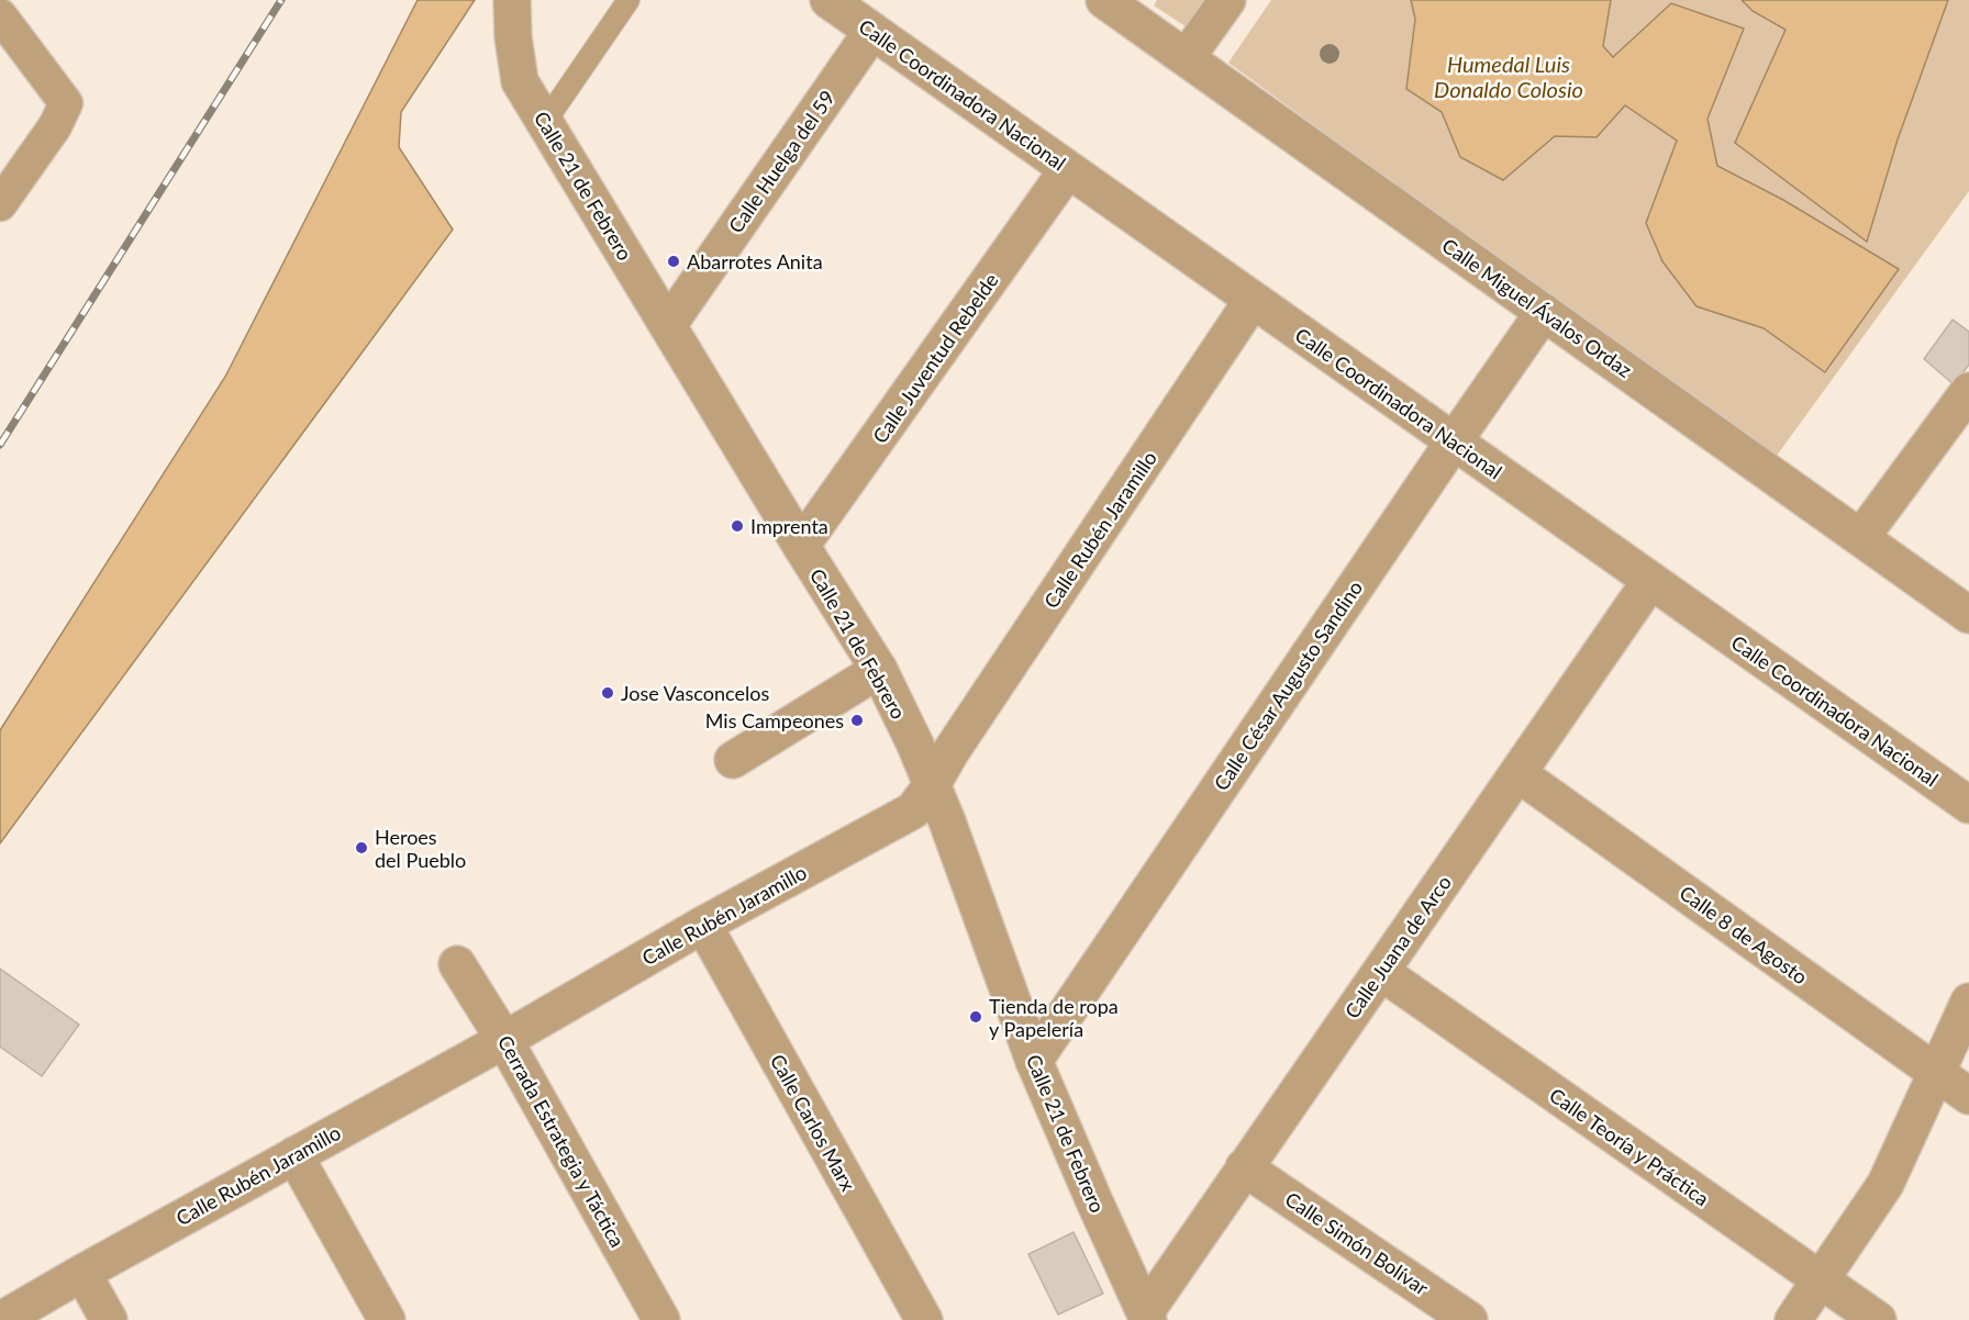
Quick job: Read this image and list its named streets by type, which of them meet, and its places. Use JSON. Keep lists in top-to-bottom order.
{
  "streets": {
    "street": [
      "Calle Coordinadora Nacional",
      "Calle Huelga del 59",
      "Calle 21 de Febrero",
      "Calle Miguel Ávalos Ordaz",
      "Calle Juventud Rebelde",
      "Calle Rubén Jaramillo",
      "Calle César Augusto Sandino",
      "Calle 8 de Agosto",
      "Calle Juana de Arco",
      "Calle Carlos Marx",
      "Cerrada Estrategia y Táctica",
      "Calle Teoría y Práctica",
      "Calle Simón Bolívar"
    ]
  },
  "crossings": [
    ["Calle Coordinadora Nacional", "Calle Huelga del 59"],
    ["Calle Coordinadora Nacional", "Calle Juventud Rebelde"],
    ["Calle Coordinadora Nacional", "Calle Rubén Jaramillo"],
    ["Calle Coordinadora Nacional", "Calle César Augusto Sandino"],
    ["Calle Coordinadora Nacional", "Calle Juana de Arco"],
    ["Calle Huelga del 59", "Calle 21 de Febrero"],
    ["Calle 21 de Febrero", "Calle Juventud Rebelde"],
    ["Calle 21 de Febrero", "Calle Rubén Jaramillo"],
    ["Calle 21 de Febrero", "Calle César Augusto Sandino"],
    ["Calle 21 de Febrero", "Calle Juana de Arco"],
    ["Calle Miguel Ávalos Ordaz", "Calle César Augusto Sandino"],
    ["Calle Rubén Jaramillo", "Calle Carlos Marx"],
    ["Calle Rubén Jaramillo", "Cerrada Estrategia y Táctica"],
    ["Calle 8 de Agosto", "Calle Juana de Arco"],
    ["Calle Juana de Arco", "Calle Teoría y Práctica"],
    ["Calle Juana de Arco", "Calle Simón Bolívar"]
  ],
  "water": ["Humedal Luis Donaldo Colosio"],
  "places": [
    "Abarrotes Anita",
    "Imprenta",
    "Jose Vasconcelos",
    "Mis Campeones",
    "Heroes del Pueblo",
    "Tienda de ropa y Papelería"
  ]
}
